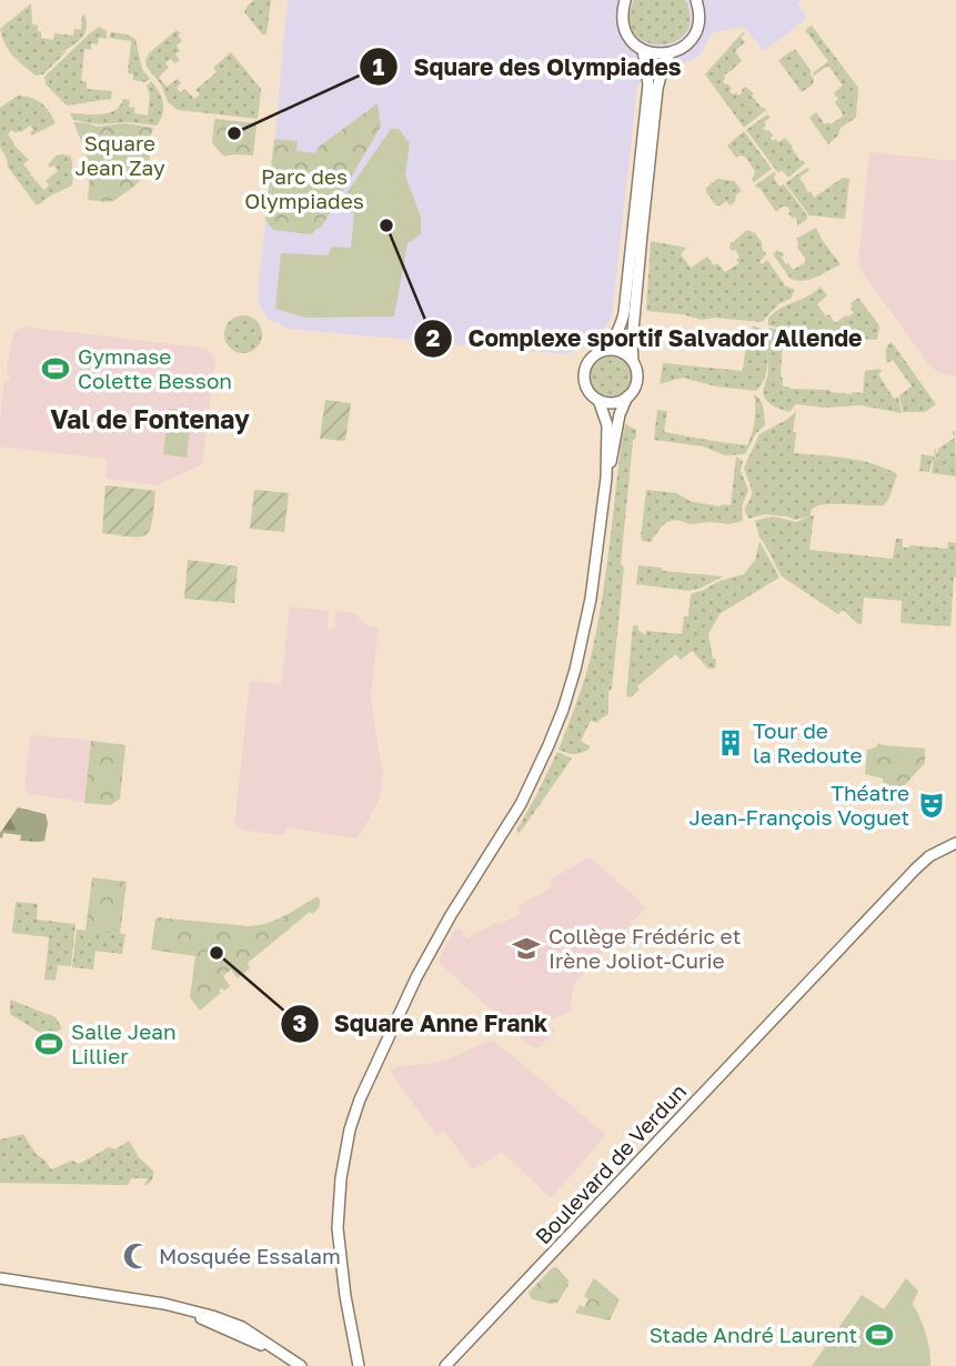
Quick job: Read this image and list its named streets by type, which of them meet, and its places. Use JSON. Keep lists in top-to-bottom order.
{
  "streets": {
    "main road": ["Boulevard de Verdun"]
  },
  "districts": ["Val de Fontenay"],
  "parks": ["Square Jean Zay", "Parc des Olympiades"],
  "places": {
    "other": ["Square des Olympiades", "Complexe sportif Salvador Allende", "Square Anne Frank"],
    "sports": ["Gymnase Colette Besson", "Salle Jean Lillier", "Stade André Laurent"],
    "building": ["Tour de la Redoute"],
    "theatre": ["Théatre Jean-François Voguet"],
    "school or university": ["Collège Frédéric et Irène Joliot-Curie"],
    "mosque": ["Mosquée Essalam"]
  }
}
